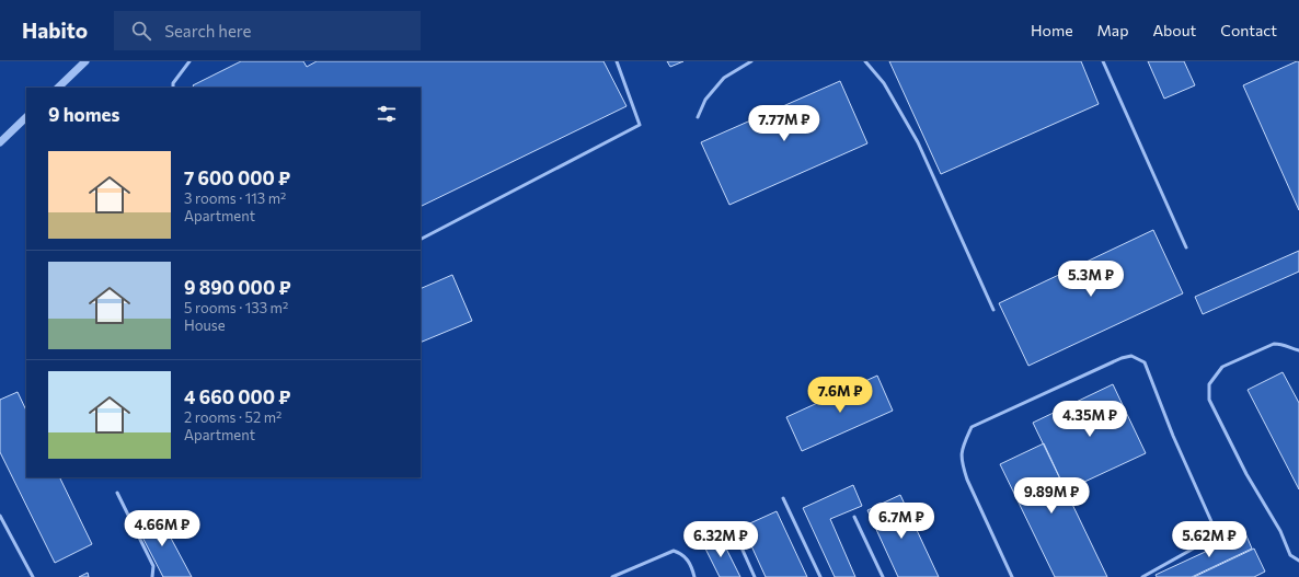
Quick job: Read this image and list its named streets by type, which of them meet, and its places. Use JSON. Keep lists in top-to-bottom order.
{
  "page": {
    "header": "Habito",
    "search": "Search here",
    "nav": [
      "Home",
      "Map",
      "About",
      "Contact"
    ],
    "heading": "9 homes",
    "price": [
      "7.77M ₽",
      "5.3M ₽",
      "7.6M ₽",
      "4.35M ₽",
      "9.89M ₽",
      "6.7M ₽",
      "4.66M ₽",
      "6.32M ₽",
      "5.62M ₽"
    ],
    "list": [
      {
        "name": "7 600 000 ₽",
        "note": "3 rooms · 113 m² · Apartment"
      },
      {
        "name": "9 890 000 ₽",
        "note": "5 rooms · 133 m² · House"
      },
      {
        "name": "4 660 000 ₽",
        "note": "2 rooms · 52 m² · Apartment"
      }
    ]
  }
}
